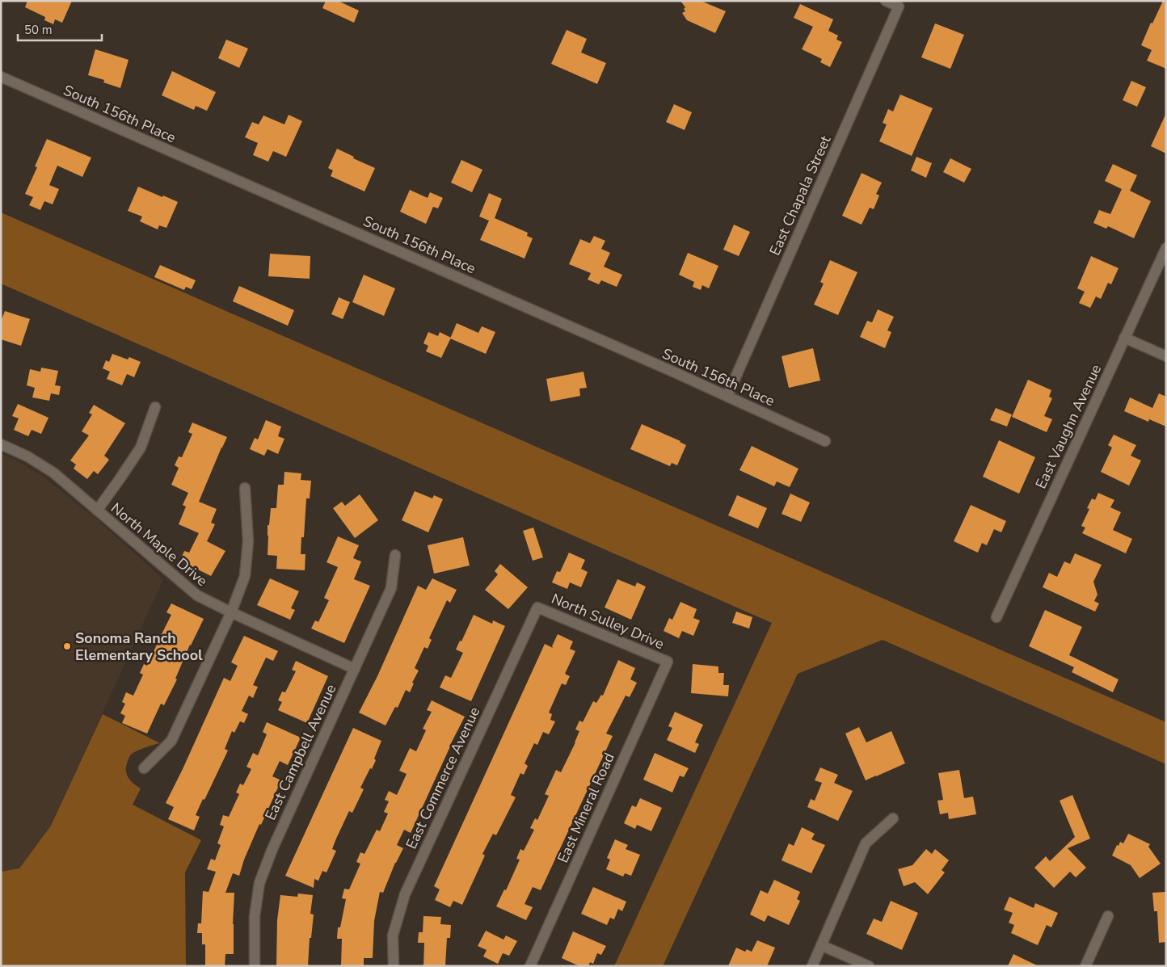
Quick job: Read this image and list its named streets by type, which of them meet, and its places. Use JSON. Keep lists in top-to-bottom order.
{
  "streets": {
    "street": [
      "South 156th Place",
      "East Chapala Street",
      "East Vaughn Avenue",
      "North Maple Drive",
      "North Sulley Drive",
      "East Campbell Avenue",
      "East Commerce Avenue",
      "East Mineral Road"
    ]
  },
  "crossings": [
    ["South 156th Place", "East Chapala Street"],
    ["North Maple Drive", "East Campbell Avenue"],
    ["North Sulley Drive", "East Commerce Avenue"],
    ["North Sulley Drive", "East Mineral Road"]
  ],
  "places": ["Sonoma Ranch Elementary School"],
  "scale_bar": "50 m"
}
